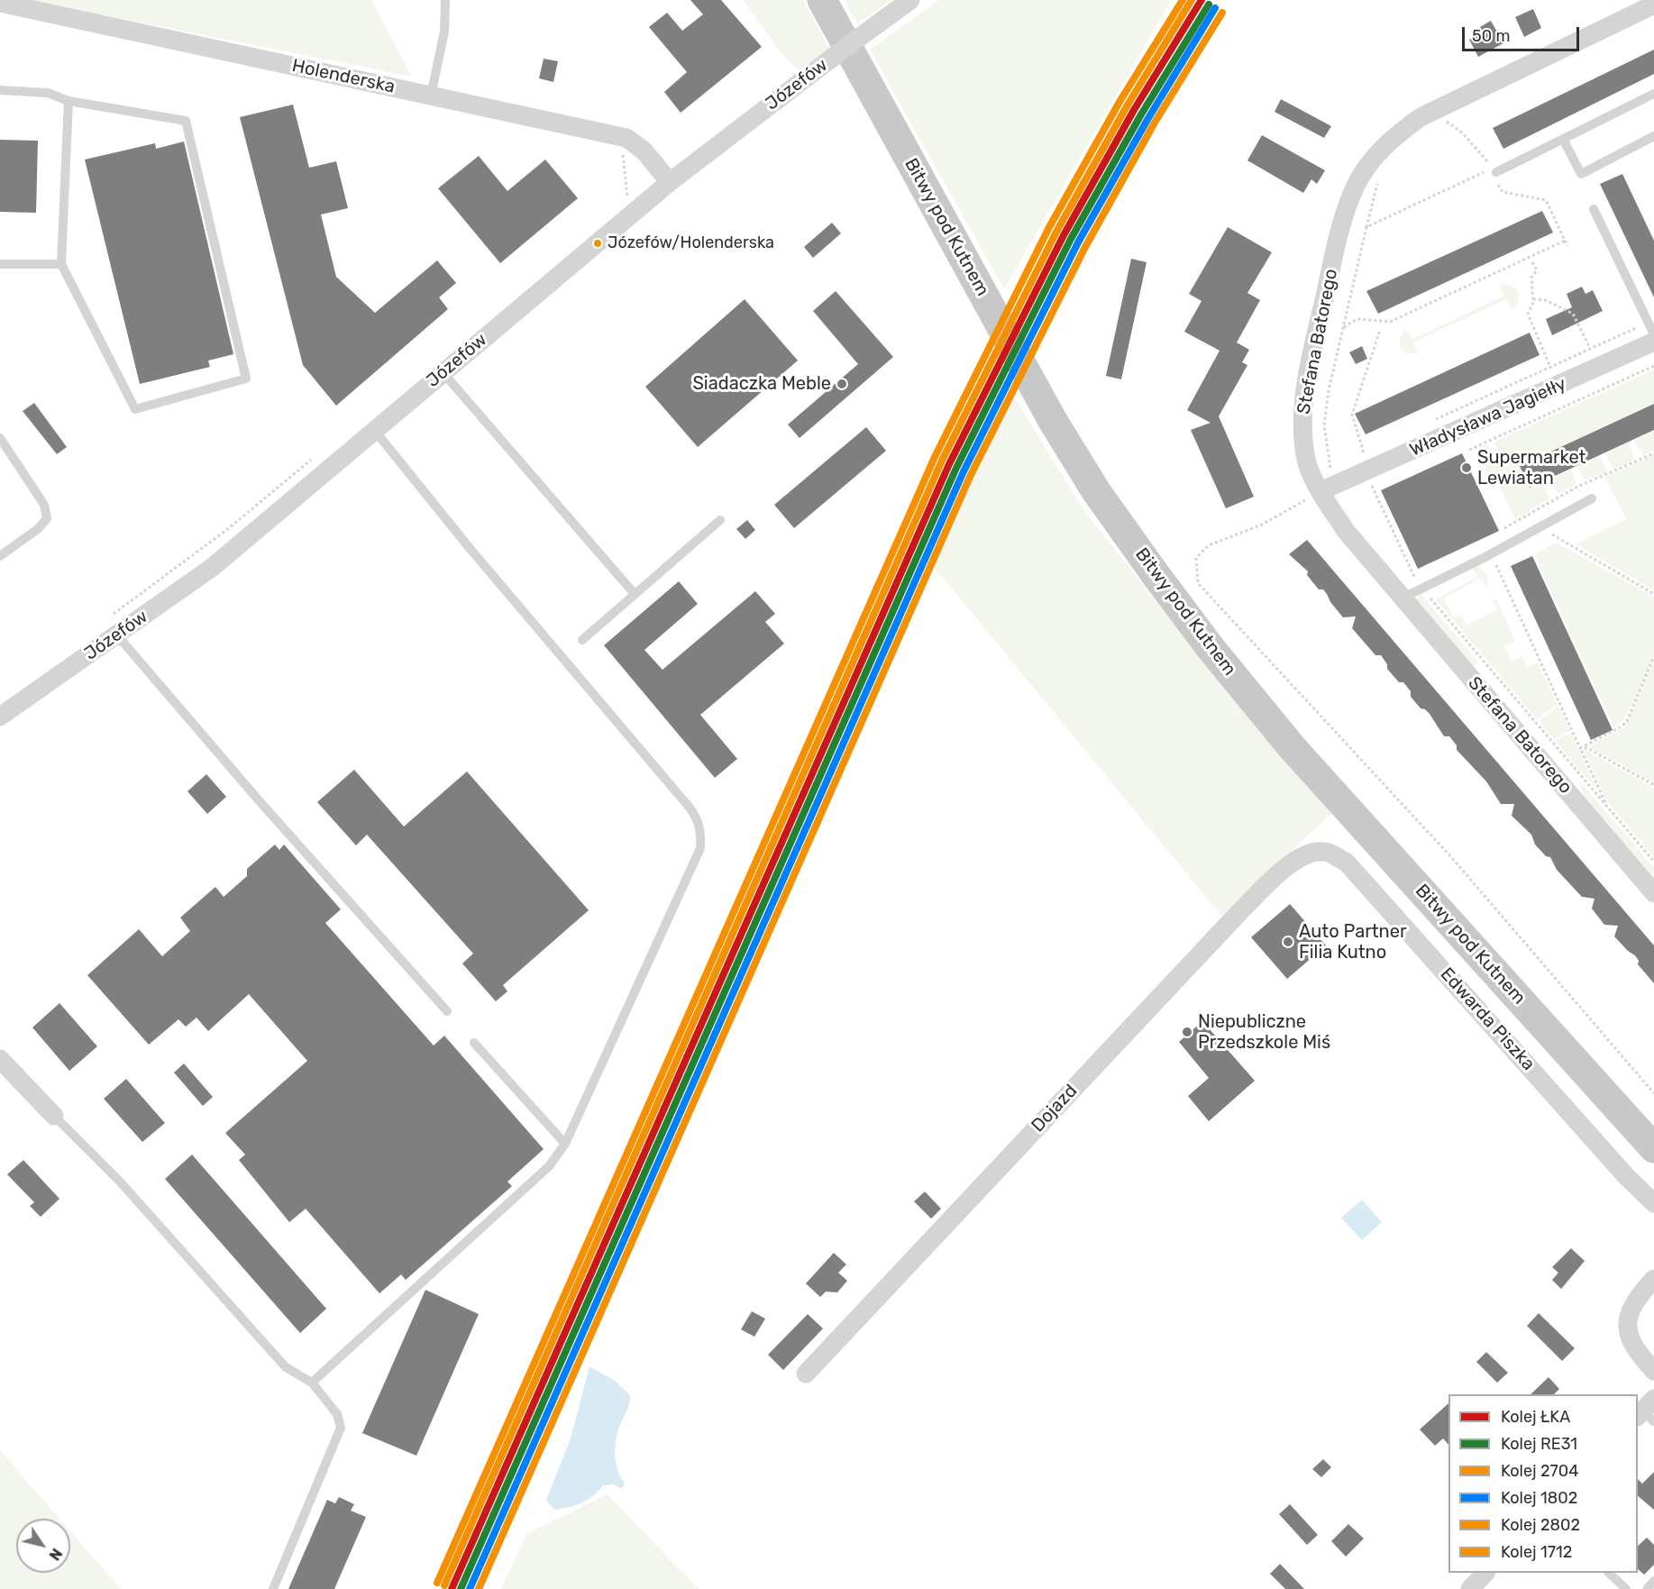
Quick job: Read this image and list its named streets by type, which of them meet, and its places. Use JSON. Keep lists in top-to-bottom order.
{
  "streets": {
    "main road": ["Bitwy pod Kutnem"],
    "street": [
      "Holenderska",
      "Józefów",
      "Stefana Batorego",
      "Władysława Jagiełły",
      "Edwarda Piszka",
      "Dojazd"
    ]
  },
  "crossings": [
    ["Holenderska", "Józefów"],
    ["Stefana Batorego", "Władysława Jagiełły"],
    ["Edwarda Piszka", "Dojazd"]
  ],
  "places": [
    "Józefów/Holenderska",
    "Siadaczka Meble",
    "Supermarket Lewiatan",
    "Auto Partner Filia Kutno",
    "Niepubliczne Przedszkole Miś"
  ],
  "lines": [
    "rail line ŁKA",
    "rail line 2704",
    "rail line 2802",
    "rail line RE31",
    "rail line 1802",
    "rail line 1712"
  ],
  "legend": [
    "Kolej ŁKA",
    "Kolej RE31",
    "Kolej 2704",
    "Kolej 1802",
    "Kolej 2802",
    "Kolej 1712"
  ],
  "scale_bar": "50 m",
  "north": "bottom right"
}
